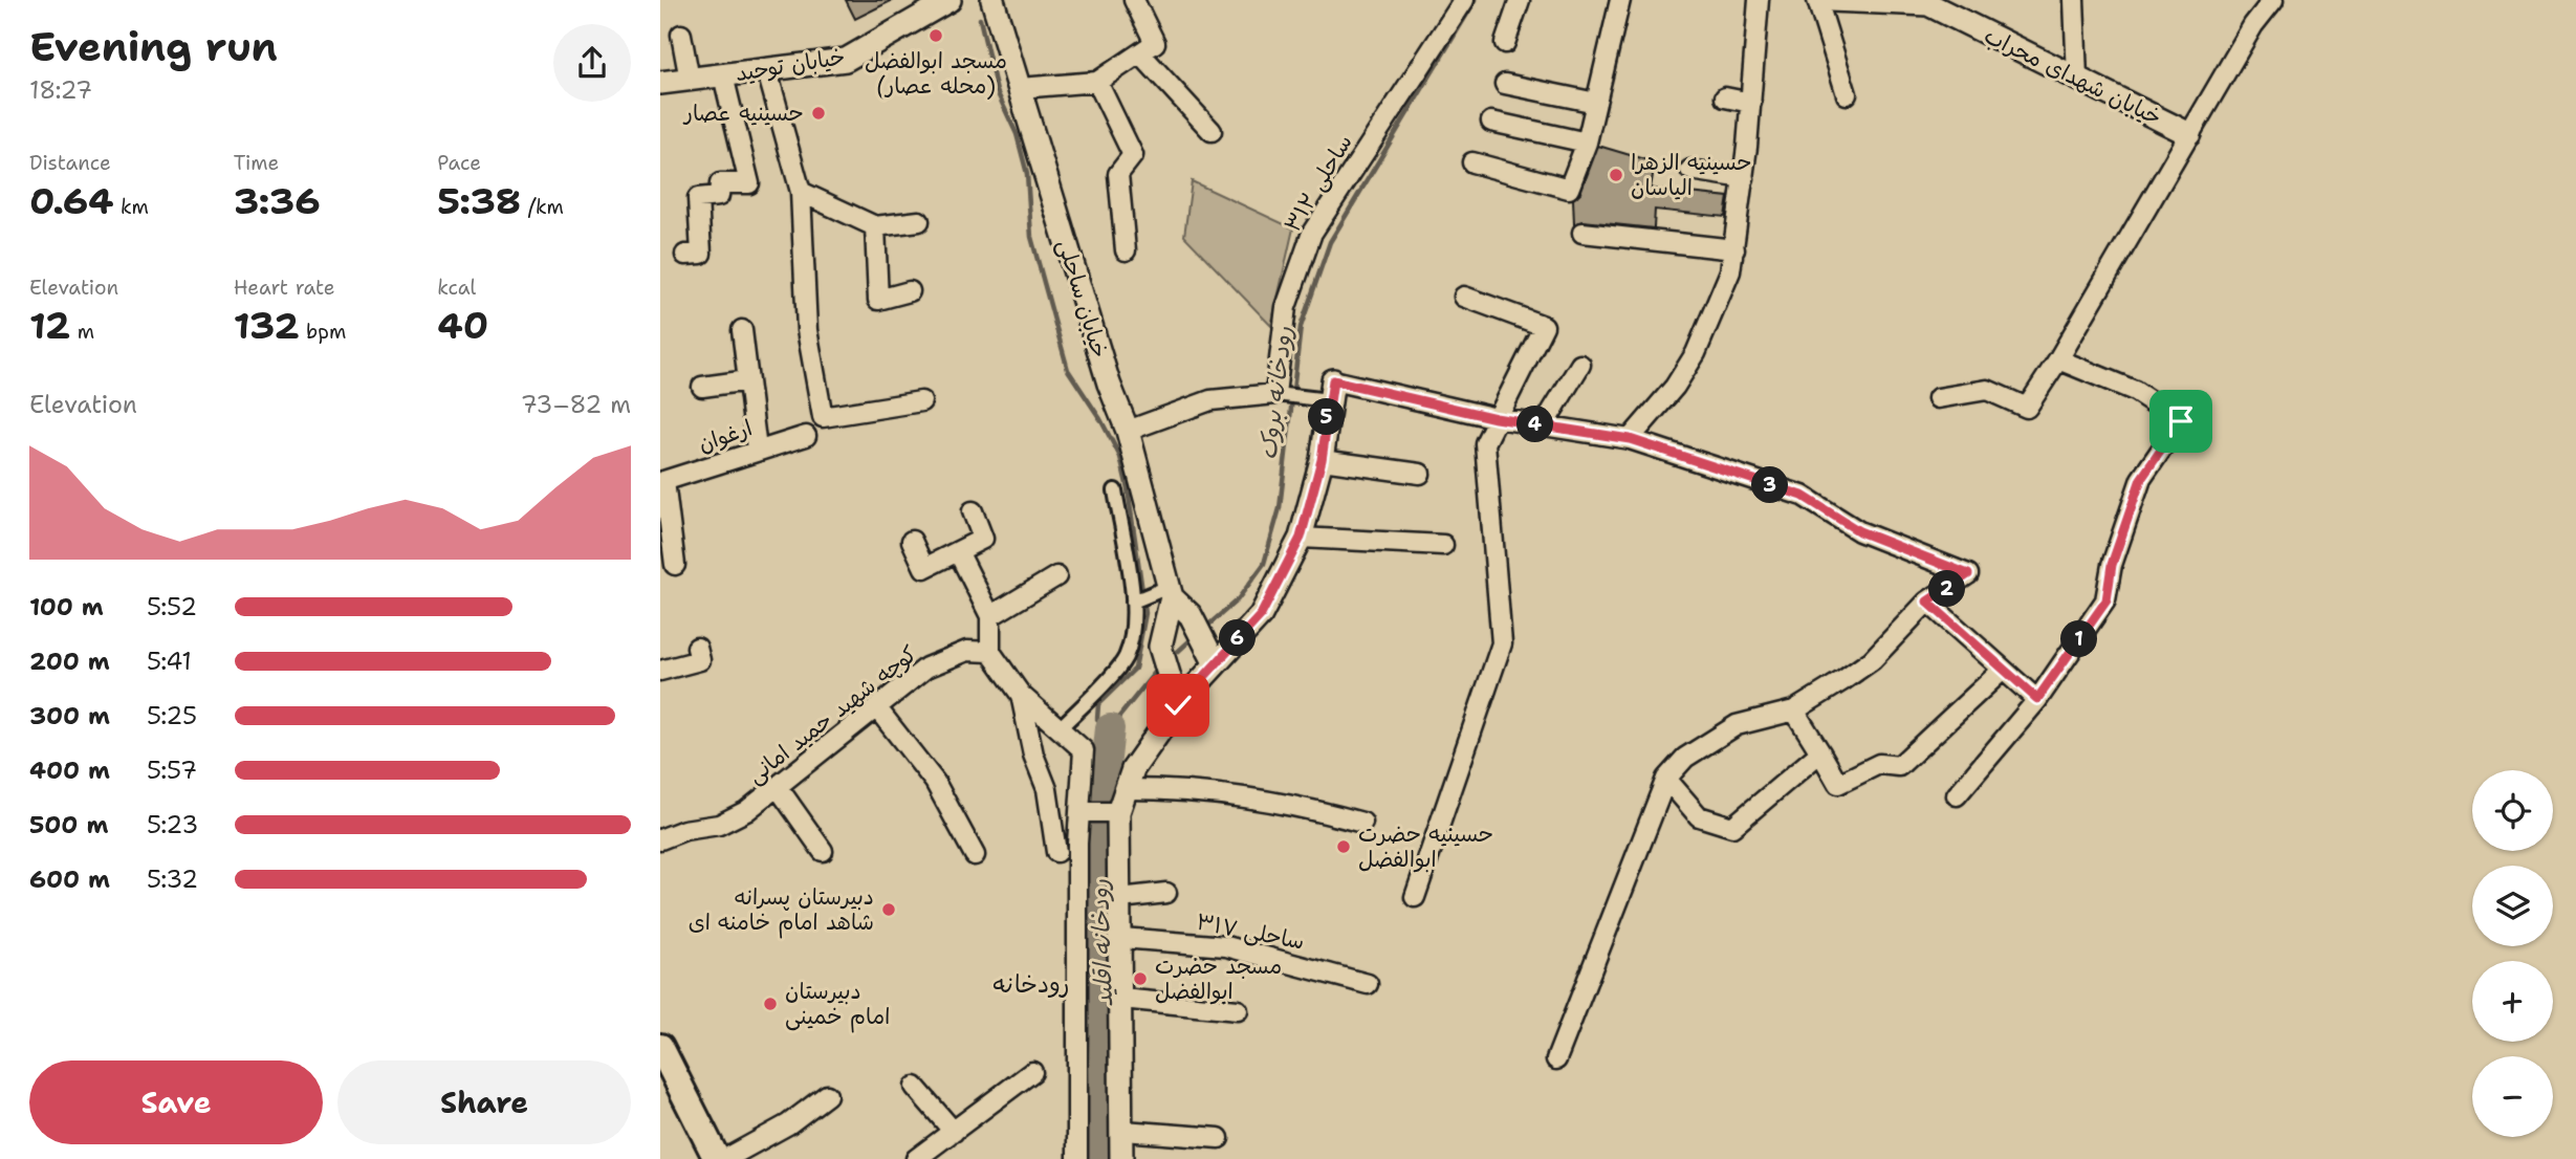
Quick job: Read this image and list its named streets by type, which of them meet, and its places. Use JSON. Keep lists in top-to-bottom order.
{
  "streets": {
    "street": [
      "خیابان توحید",
      "خیابان شهدای محراب",
      "ساحلی ۳۱۲",
      "خیابان ساحلی",
      "ارغوان",
      "کوچه شهید حمید امانی",
      "ساحلی ۳۱۷"
    ]
  },
  "districts": ["رودخانه"],
  "water": ["رودخانه بروک", "رودخانه اقلید"],
  "places": [
    "مسجد ابوالفضل (محله عصار)",
    "حسینیه عصار",
    "حسینیه الزهرا الیاسان",
    "حسینیه حضرت ابوالفضل",
    "دبیرستان پسرانه شاهد امام خامنه ای",
    "مسجد حضرت ابوالفضل",
    "دبیرستان امام خمینی"
  ],
  "page": {
    "heading": ["Evening run", "18:27"],
    "stats": [
      ["Distance", "0.64 km"],
      ["Time", "3:36"],
      ["Pace", "5:38 /km"],
      ["Elevation", "12 m"],
      ["Heart rate", "132 bpm"],
      ["kcal", "40"]
    ],
    "chart": ["Elevation", "73–82 m"],
    "pins": [
      "5",
      "4",
      "3",
      "2",
      "6",
      "1"
    ],
    "list": [
      {
        "name": "100 m",
        "note": "5:52"
      },
      {
        "name": "200 m",
        "note": "5:41"
      },
      {
        "name": "300 m",
        "note": "5:25"
      },
      {
        "name": "400 m",
        "note": "5:57"
      },
      {
        "name": "500 m",
        "note": "5:23"
      },
      {
        "name": "600 m",
        "note": "5:32"
      }
    ],
    "map_buttons": ["+", "−"],
    "buttons": ["Save", "Share"]
  }
}
